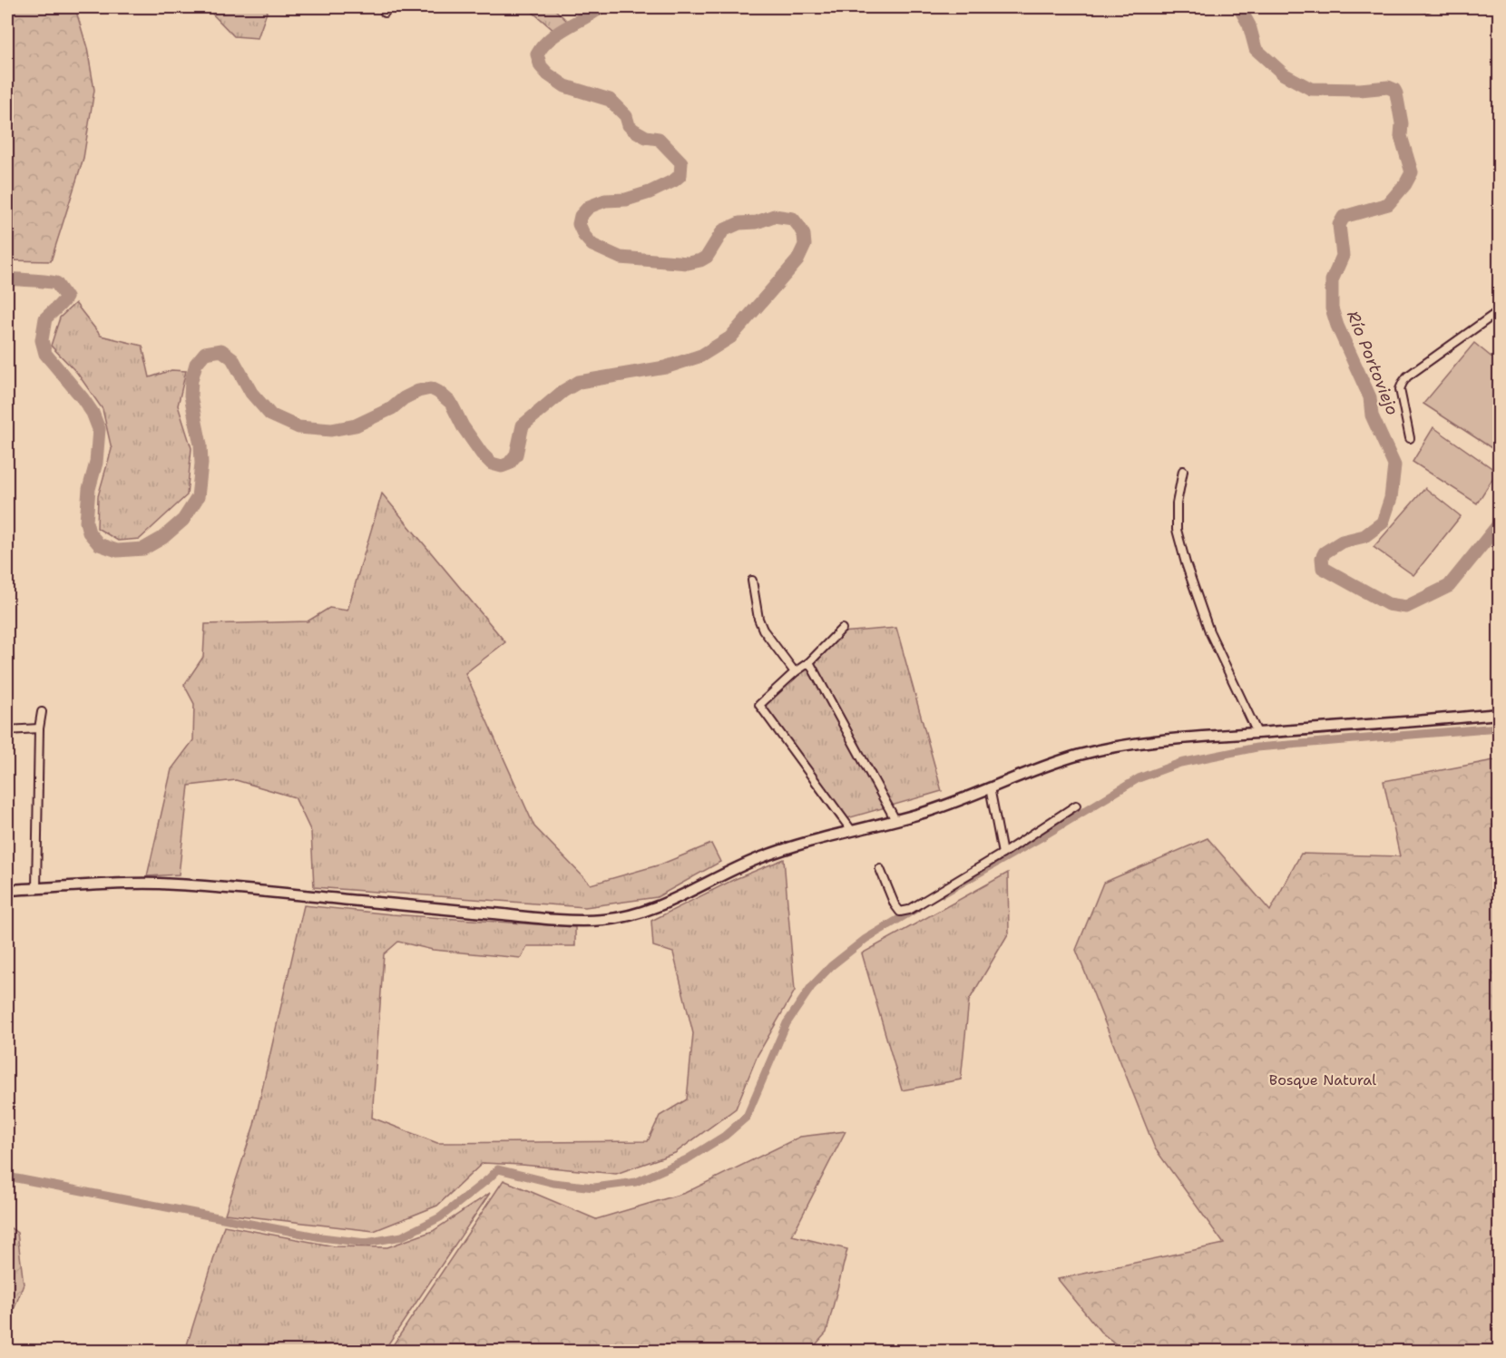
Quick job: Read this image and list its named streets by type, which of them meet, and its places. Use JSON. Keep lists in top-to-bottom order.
{
  "water": ["Río Portoviejo"],
  "parks": ["Bosque Natural"]
}
